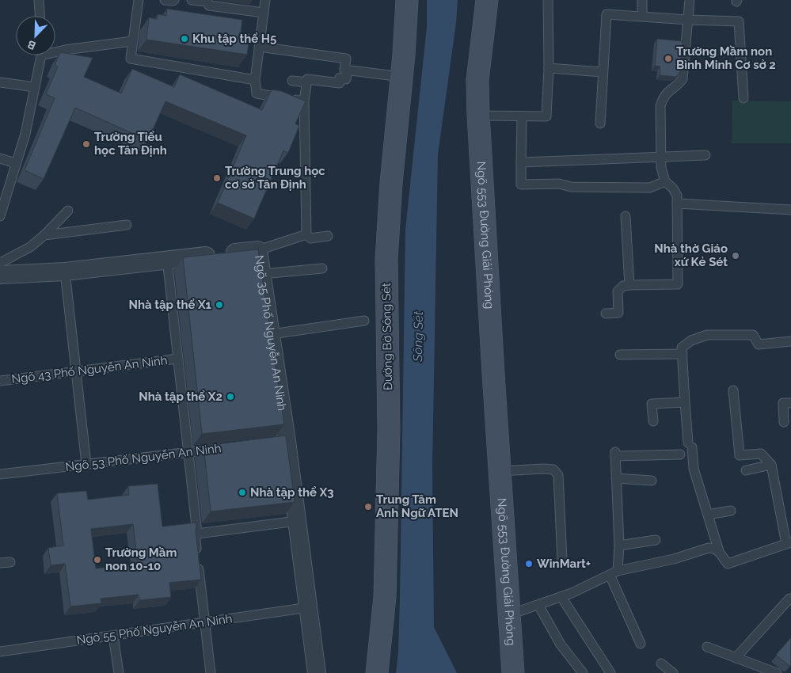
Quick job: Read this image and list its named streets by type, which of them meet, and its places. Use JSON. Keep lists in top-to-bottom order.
{
  "streets": {
    "street": ["Ngõ 553 Đường Giải Phóng", "Ngõ 35 Phố Nguyễn An Ninh", "Đường Bờ Sông Sét"],
    "lane": ["Ngõ 43 Phố Nguyễn An Ninh", "Ngõ 53 Phố Nguyễn An Ninh", "Ngõ 55 Phố Nguyễn An Ninh"]
  },
  "crossings": [
    ["Ngõ 35 Phố Nguyễn An Ninh", "Ngõ 55 Phố Nguyễn An Ninh"]
  ],
  "water": ["Sông Sét"],
  "places": [
    "Khu tập thể H5",
    "Trường Mầm non Bình Minh Cơ sở 2",
    "Trường Tiểu học Tân Định",
    "Trường Trung học cơ sở Tân Định",
    "Nhà thờ Giáo xứ Kẻ Sét",
    "Nhà tập thể X1",
    "Nhà tập thể X2",
    "Nhà tập thể X3",
    "Trung Tâm Anh Ngữ ATEN",
    "Trường Mầm non 10-10",
    "WinMart+"
  ],
  "north": "bottom left"
}
